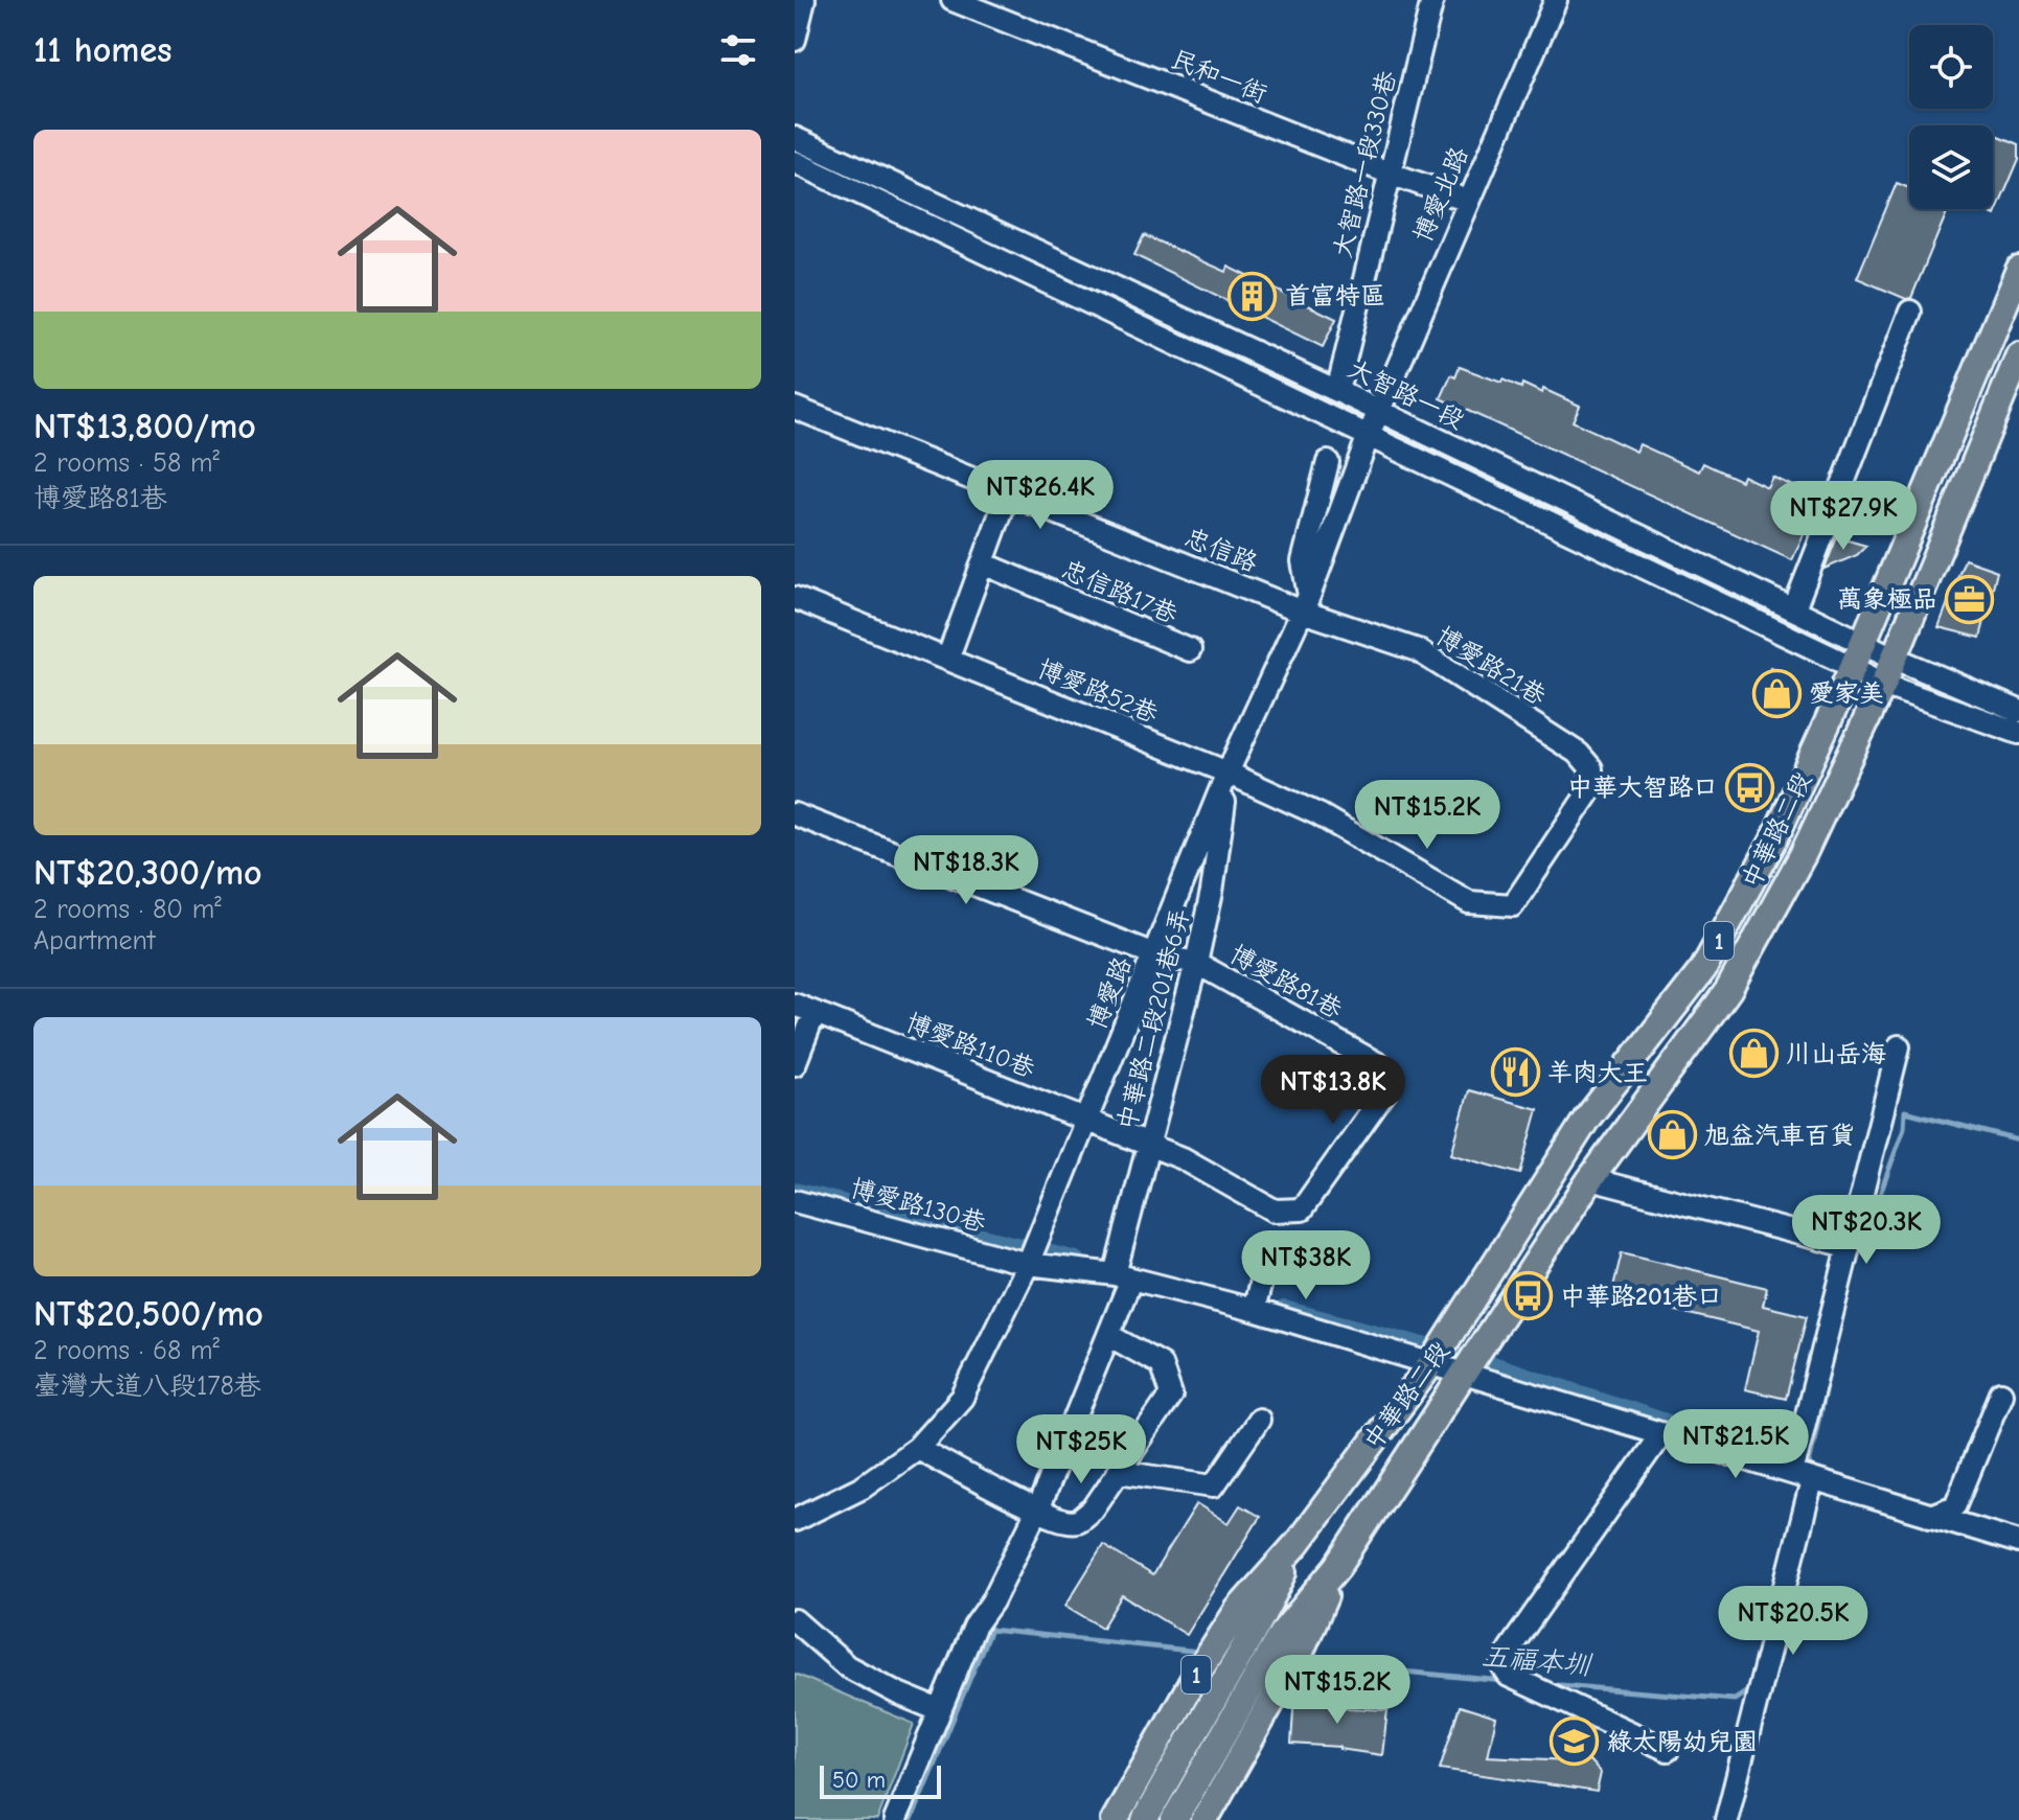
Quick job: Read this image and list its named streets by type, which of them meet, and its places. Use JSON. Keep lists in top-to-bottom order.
{
  "streets": {
    "main road": ["中華路二段", "1"],
    "street": [
      "民和一街",
      "大智路一段330巷",
      "博愛北路",
      "大智路一段",
      "忠信路",
      "忠信路17巷",
      "博愛路21巷",
      "博愛路52巷",
      "博愛路81巷",
      "博愛路",
      "中華路二段201巷6弄",
      "博愛路110巷",
      "博愛路130巷"
    ]
  },
  "crossings": [
    ["民和一街", "大智路一段330巷"],
    ["民和一街", "博愛北路"],
    ["大智路一段330巷", "大智路一段"],
    ["博愛北路", "大智路一段"],
    ["博愛北路", "博愛路"],
    ["大智路一段", "中華路二段"],
    ["大智路一段", "博愛路"],
    ["忠信路", "博愛路21巷"],
    ["忠信路", "博愛路"],
    ["博愛路21巷", "博愛路52巷"],
    ["博愛路21巷", "博愛路"],
    ["博愛路52巷", "博愛路"],
    ["博愛路52巷", "中華路二段201巷6弄"],
    ["中華路二段", "1"],
    ["中華路二段", "博愛路130巷"],
    ["博愛路81巷", "博愛路"],
    ["博愛路81巷", "中華路二段201巷6弄"],
    ["博愛路81巷", "博愛路110巷"],
    ["博愛路", "中華路二段201巷6弄"],
    ["博愛路", "博愛路110巷"],
    ["博愛路", "博愛路130巷"],
    ["中華路二段201巷6弄", "博愛路130巷"]
  ],
  "water": ["五福本圳"],
  "places": {
    "building": ["首富特區"],
    "office": ["萬象極品"],
    "shop": ["愛家美", "川山岳海", "旭益汽車百貨"],
    "bus stop": ["中華大智路口", "中華路201巷口"],
    "restaurant": ["羊肉大王"],
    "school or university": ["綠太陽幼兒園"]
  },
  "scale_bar": "50 m",
  "page": {
    "heading": "11 homes",
    "list": [
      {
        "name": "NT$13,800/mo",
        "note": "2 rooms · 58 m² · 博愛路81巷"
      },
      {
        "name": "NT$20,300/mo",
        "note": "2 rooms · 80 m² · Apartment"
      },
      {
        "name": "NT$20,500/mo",
        "note": "2 rooms · 68 m² · 臺灣大道八段178巷"
      }
    ],
    "price": [
      "NT$26.4K",
      "NT$27.9K",
      "NT$15.2K",
      "NT$18.3K",
      "NT$13.8K",
      "NT$20.3K",
      "NT$38K",
      "NT$21.5K",
      "NT$25K",
      "NT$20.5K",
      "NT$15.2K"
    ],
    "scale": "50 m"
  }
}
